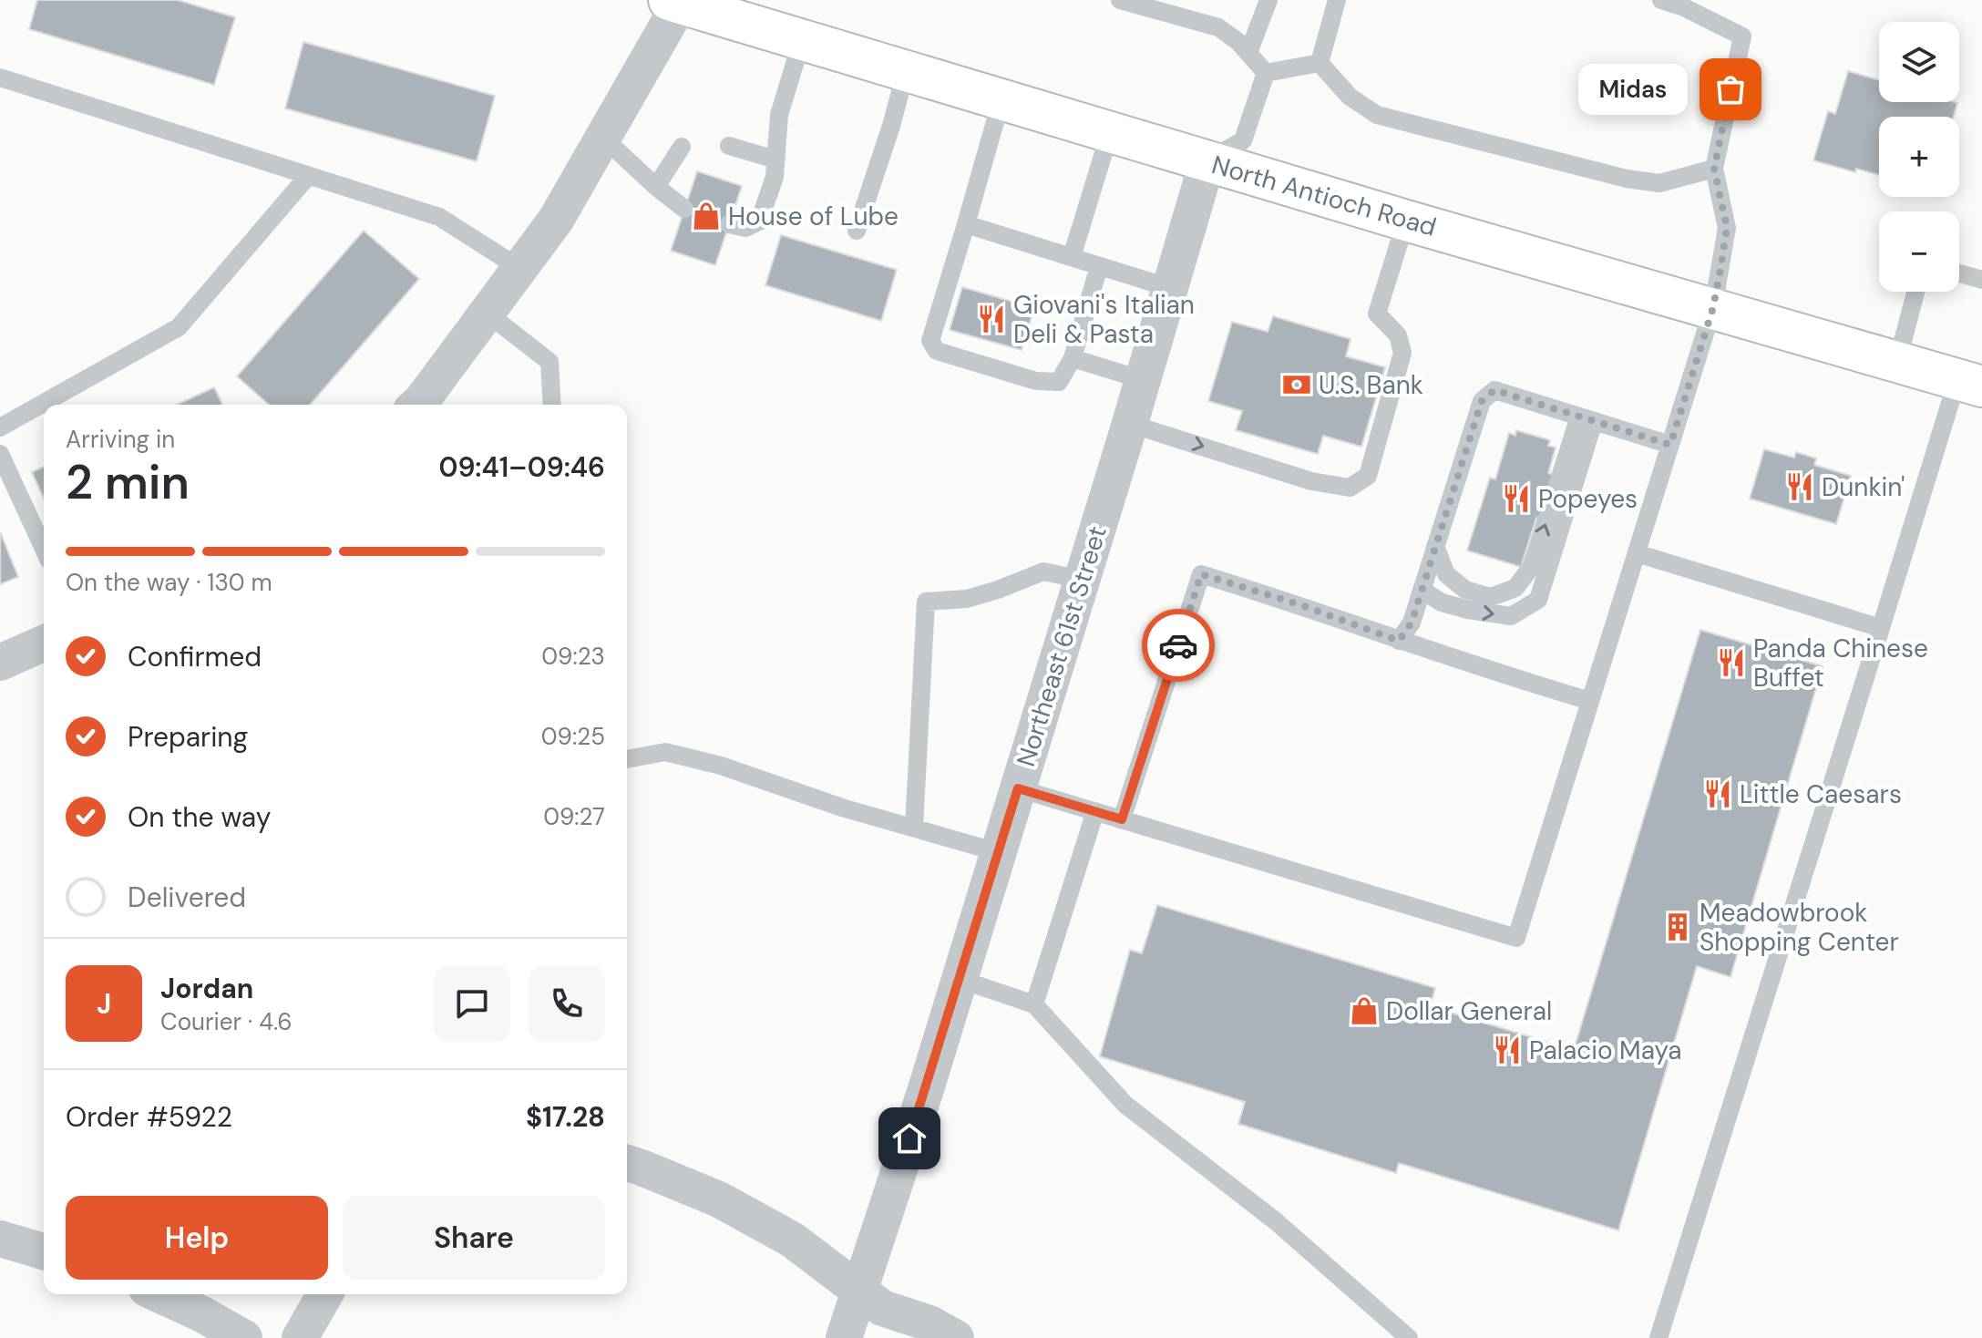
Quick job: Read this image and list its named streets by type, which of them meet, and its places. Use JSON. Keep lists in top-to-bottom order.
{
  "streets": {
    "main road": ["North Antioch Road"],
    "street": ["Northeast 61st Street"]
  },
  "crossings": [
    ["North Antioch Road", "Northeast 61st Street"]
  ],
  "places": {
    "other": ["Midas"],
    "shop": ["House of Lube", "Dollar General"],
    "restaurant": [
      "Giovani's Italian Deli & Pasta",
      "Dunkin'",
      "Popeyes",
      "Panda Chinese Buffet",
      "Little Caesars",
      "Palacio Maya"
    ],
    "bank": ["U.S. Bank"],
    "building": ["Meadowbrook Shopping Center"]
  },
  "page": {
    "map_buttons": ["+", "−"],
    "bubble": "Midas",
    "heading": ["2 min", "Arriving in", "09:41–09:46"],
    "panel": [
      "Jordan",
      "Courier · 4.6",
      "Order #5922",
      "$17.28"
    ],
    "bar": "On the way · 130 m",
    "list": [
      ["Confirmed", "09:23"],
      ["Preparing", "09:25"],
      ["On the way", "09:27"],
      "Delivered"
    ],
    "round": "J",
    "buttons": ["Help", "Share"]
  }
}
